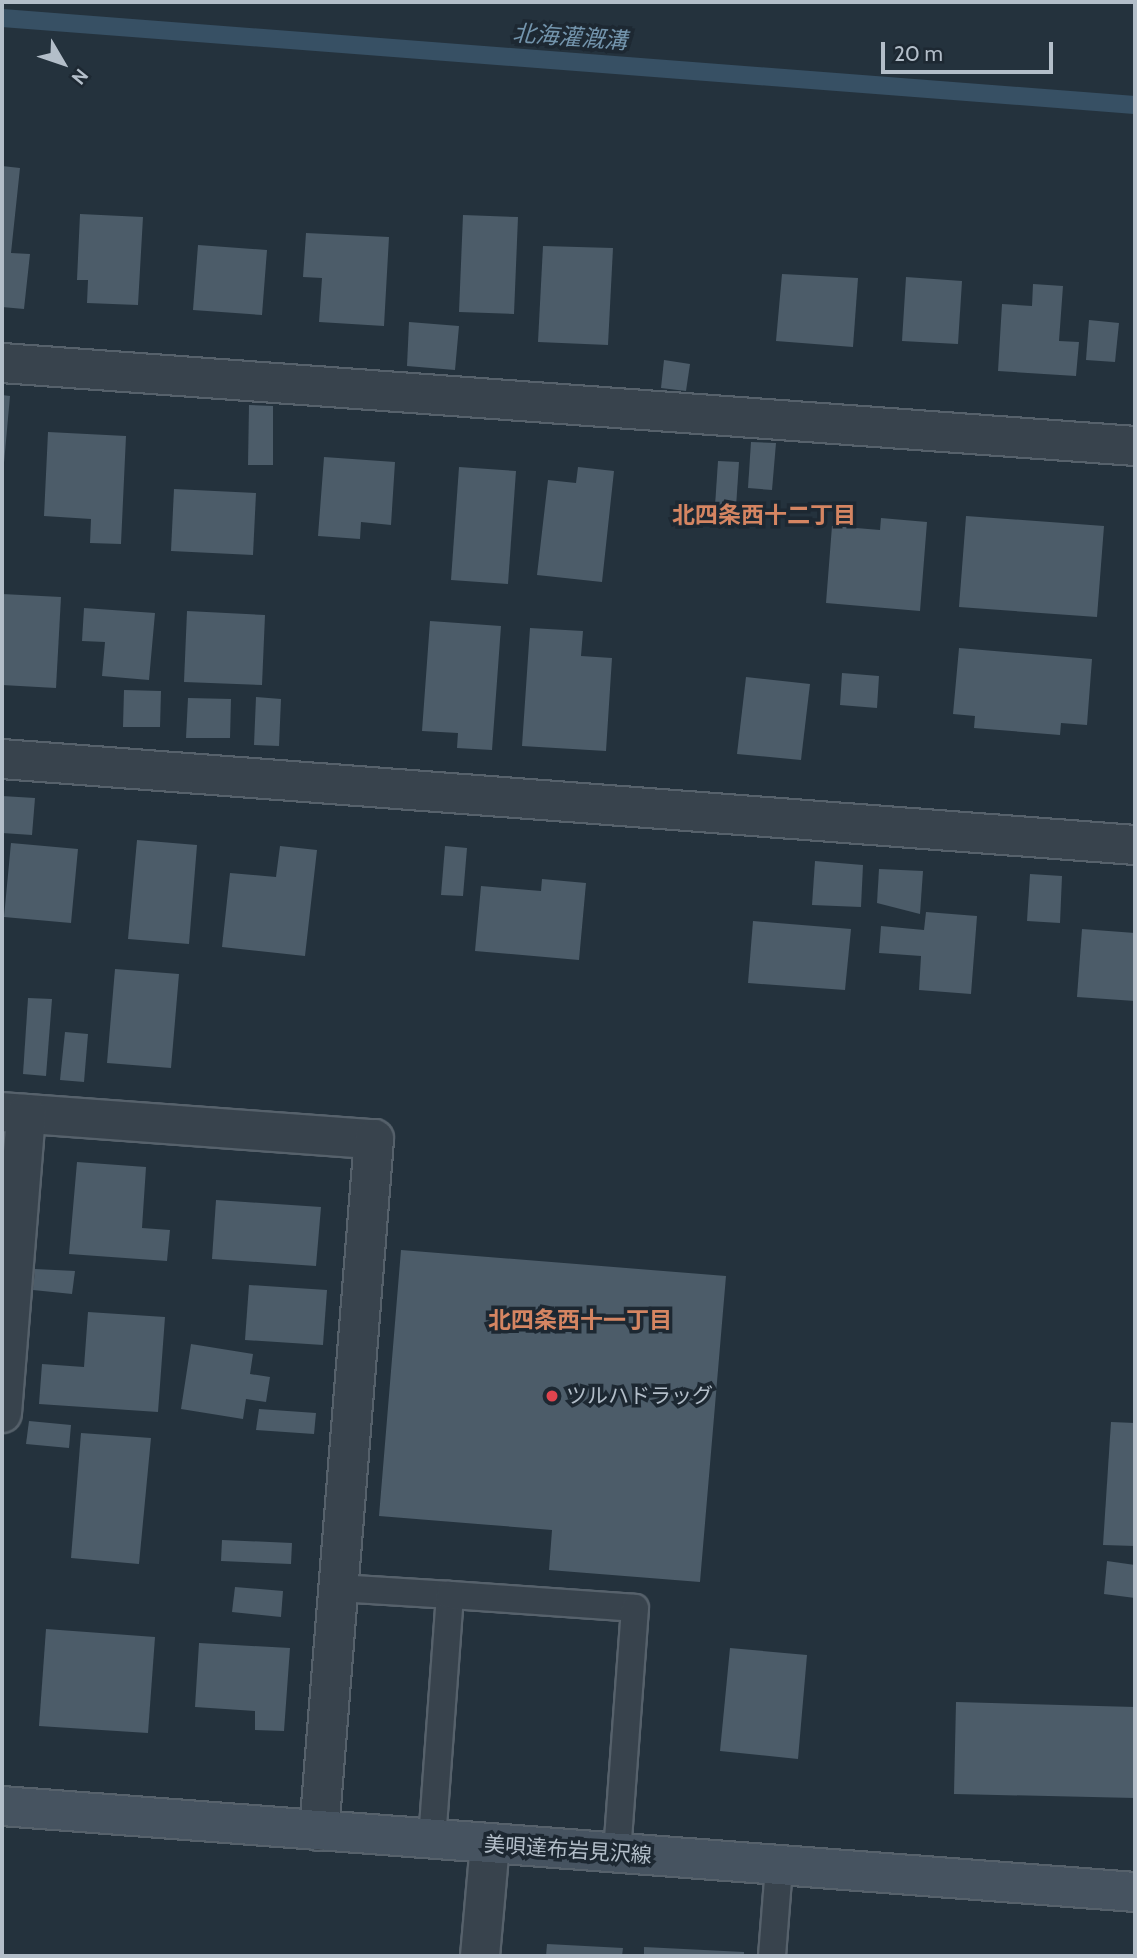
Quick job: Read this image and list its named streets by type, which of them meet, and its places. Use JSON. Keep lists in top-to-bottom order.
{
  "streets": {
    "main road": ["美唄達布岩見沢線"]
  },
  "districts": ["北四条西十二丁目", "北四条西十一丁目"],
  "water": ["北海灌漑溝"],
  "places": ["ツルハドラッグ"],
  "scale_bar": "20 m",
  "north": "bottom right"
}
